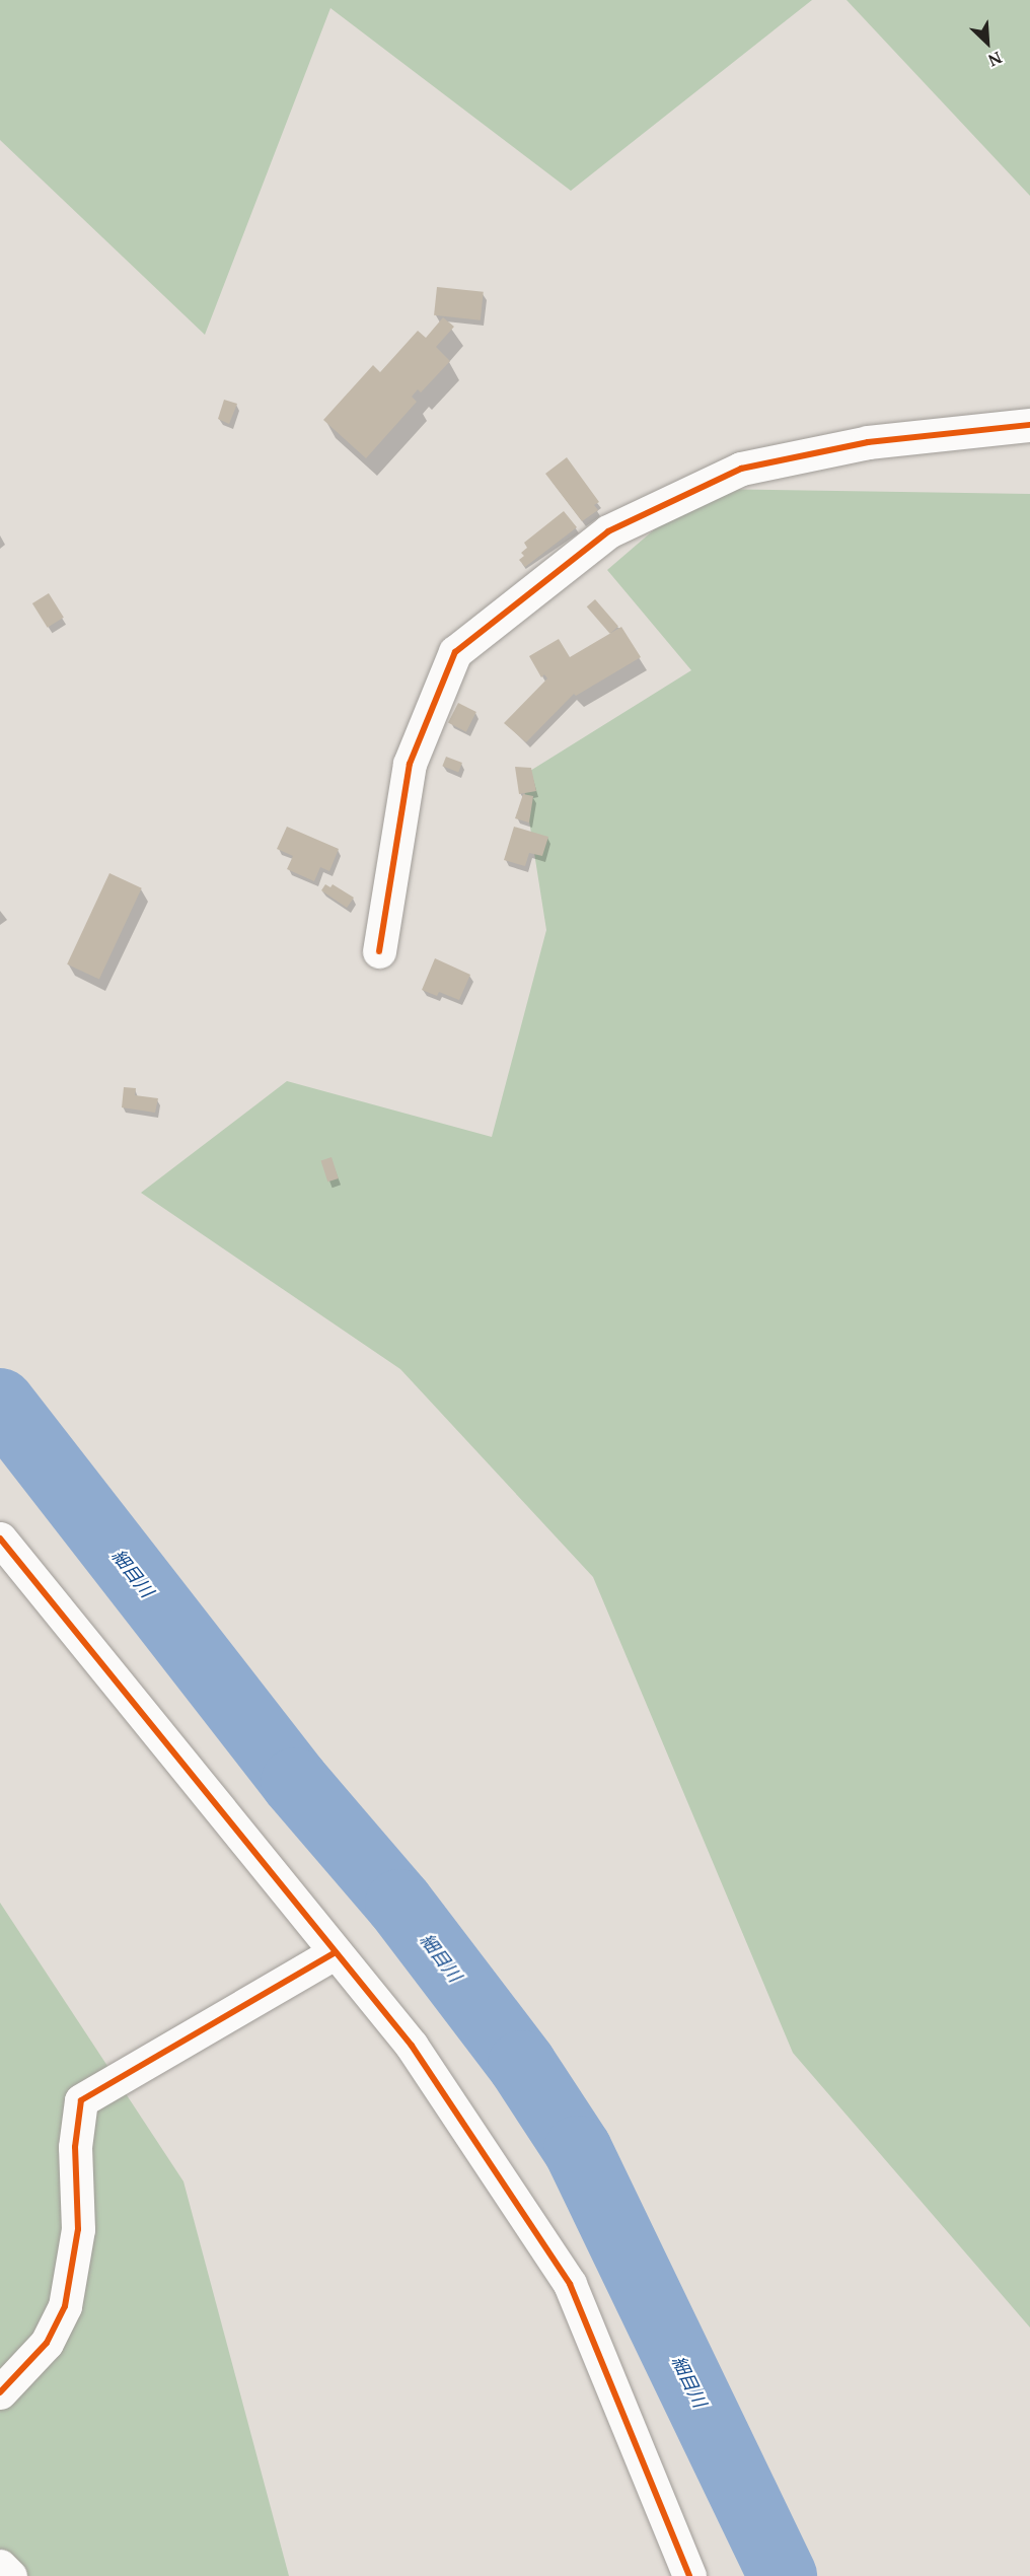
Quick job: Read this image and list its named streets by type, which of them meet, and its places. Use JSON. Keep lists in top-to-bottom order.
{
  "water": ["細目川"],
  "north": "bottom right"
}
